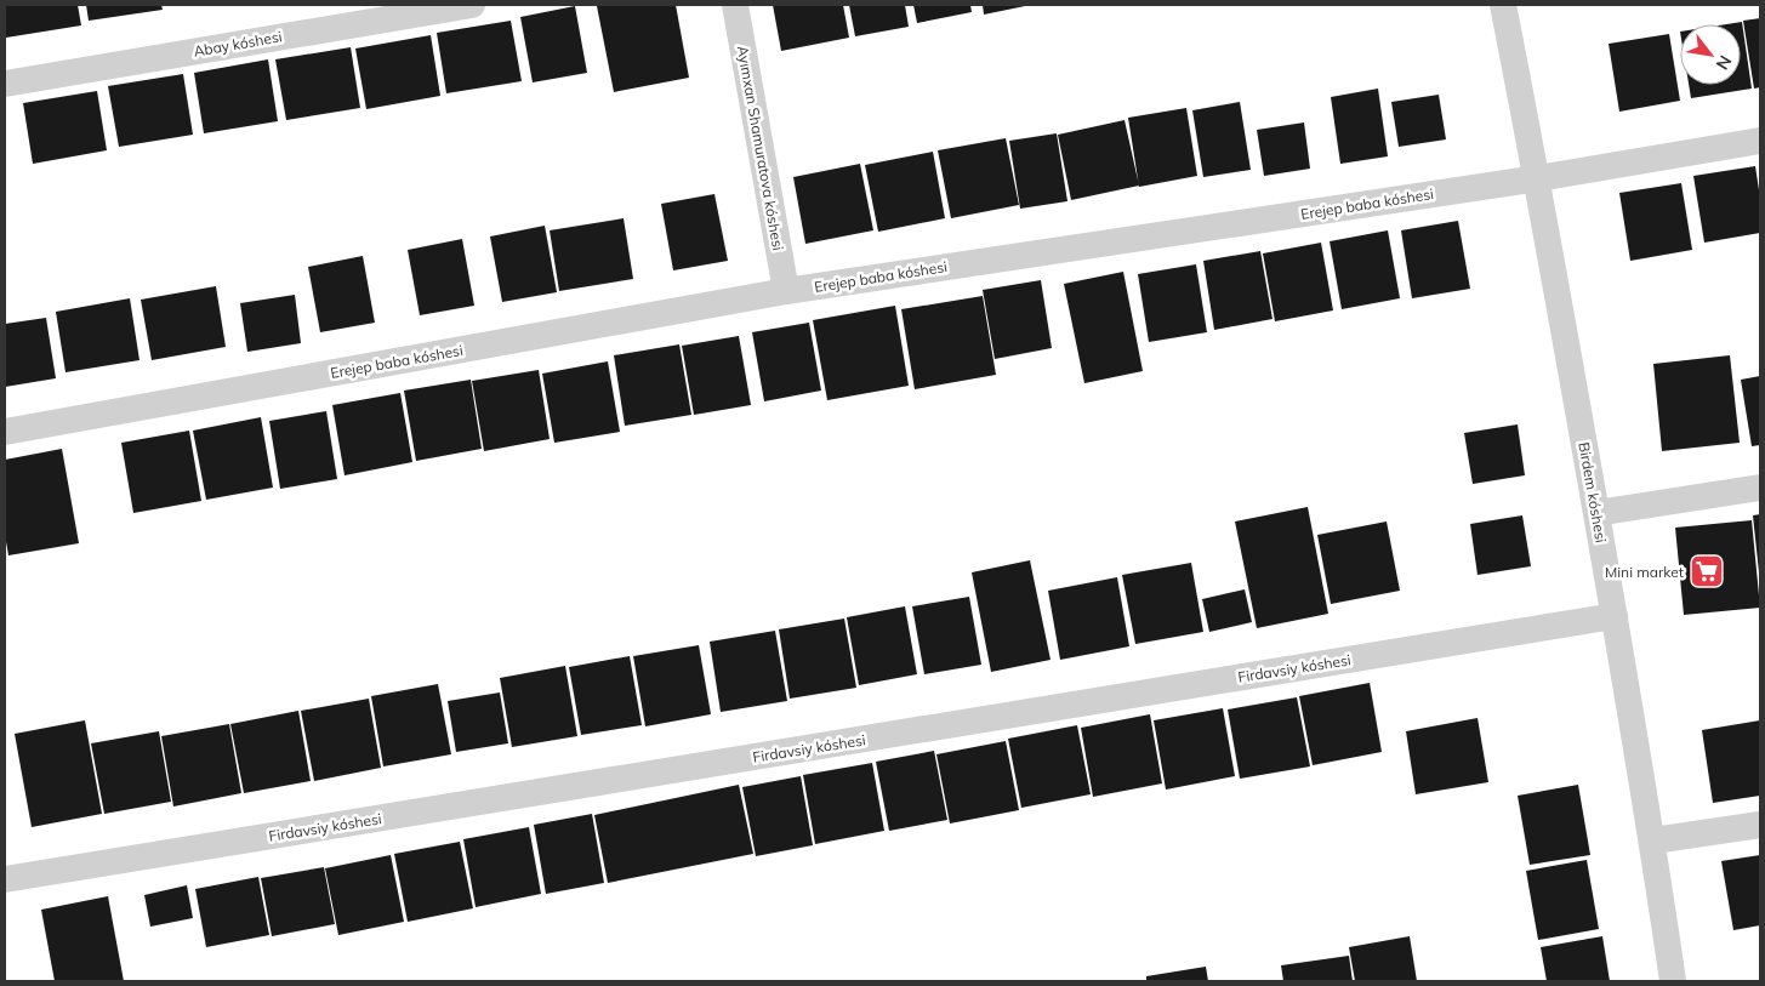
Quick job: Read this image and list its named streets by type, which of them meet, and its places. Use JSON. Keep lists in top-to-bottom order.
{
  "streets": {
    "street": [
      "Abay kóshesi",
      "Ayımxan Shamuratova kóshesi",
      "Erejep baba kóshesi",
      "Birdem kóshesi",
      "Firdavsiy kóshesi"
    ]
  },
  "crossings": [
    ["Ayımxan Shamuratova kóshesi", "Erejep baba kóshesi"],
    ["Erejep baba kóshesi", "Birdem kóshesi"],
    ["Birdem kóshesi", "Firdavsiy kóshesi"]
  ],
  "places": {
    "supermarket": ["Mini market"]
  },
  "north": "bottom right"
}
